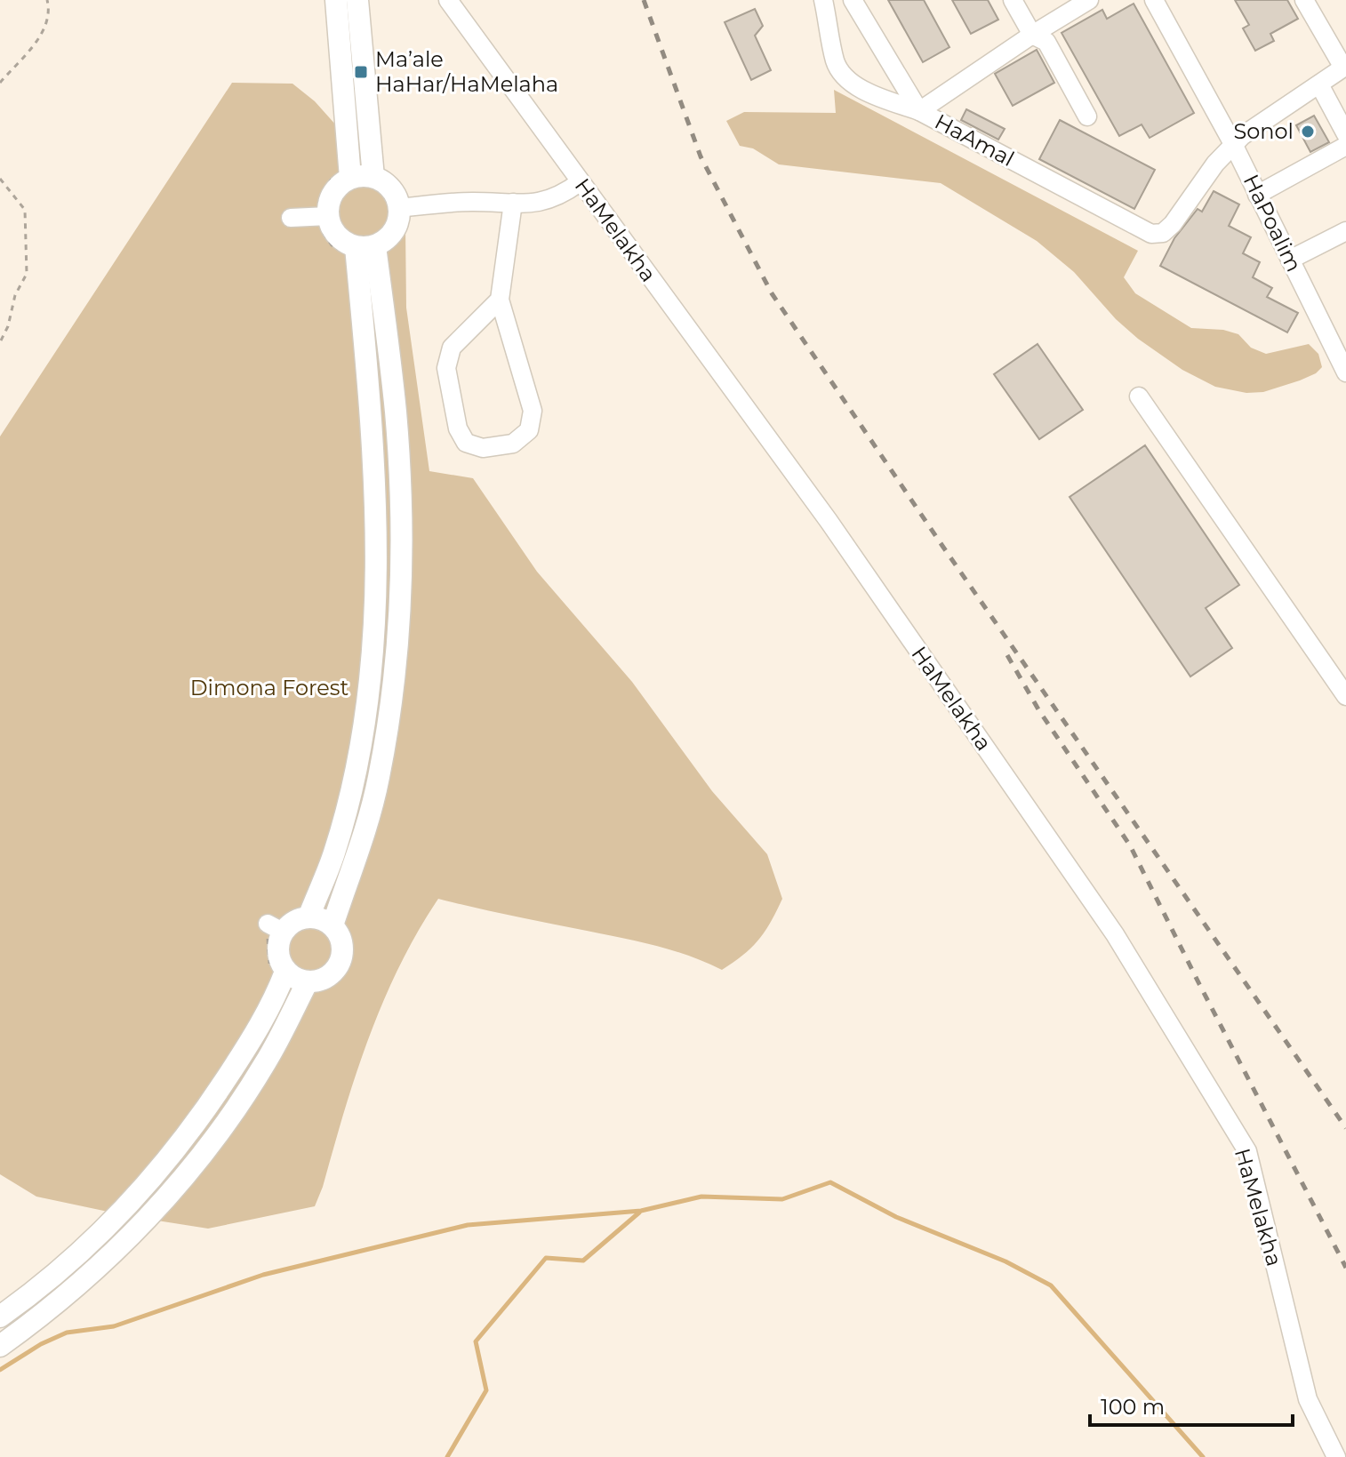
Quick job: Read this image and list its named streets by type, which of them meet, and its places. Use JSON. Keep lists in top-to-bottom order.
{
  "streets": {
    "street": ["HaAmal", "HaPoalim", "HaMelakha"]
  },
  "crossings": [
    ["HaAmal", "HaPoalim"]
  ],
  "parks": ["Dimona Forest"],
  "places": {
    "transit": ["Ma’ale HaHar/HaMelaha"],
    "other": ["Sonol"]
  },
  "scale_bar": "100 m"
}
